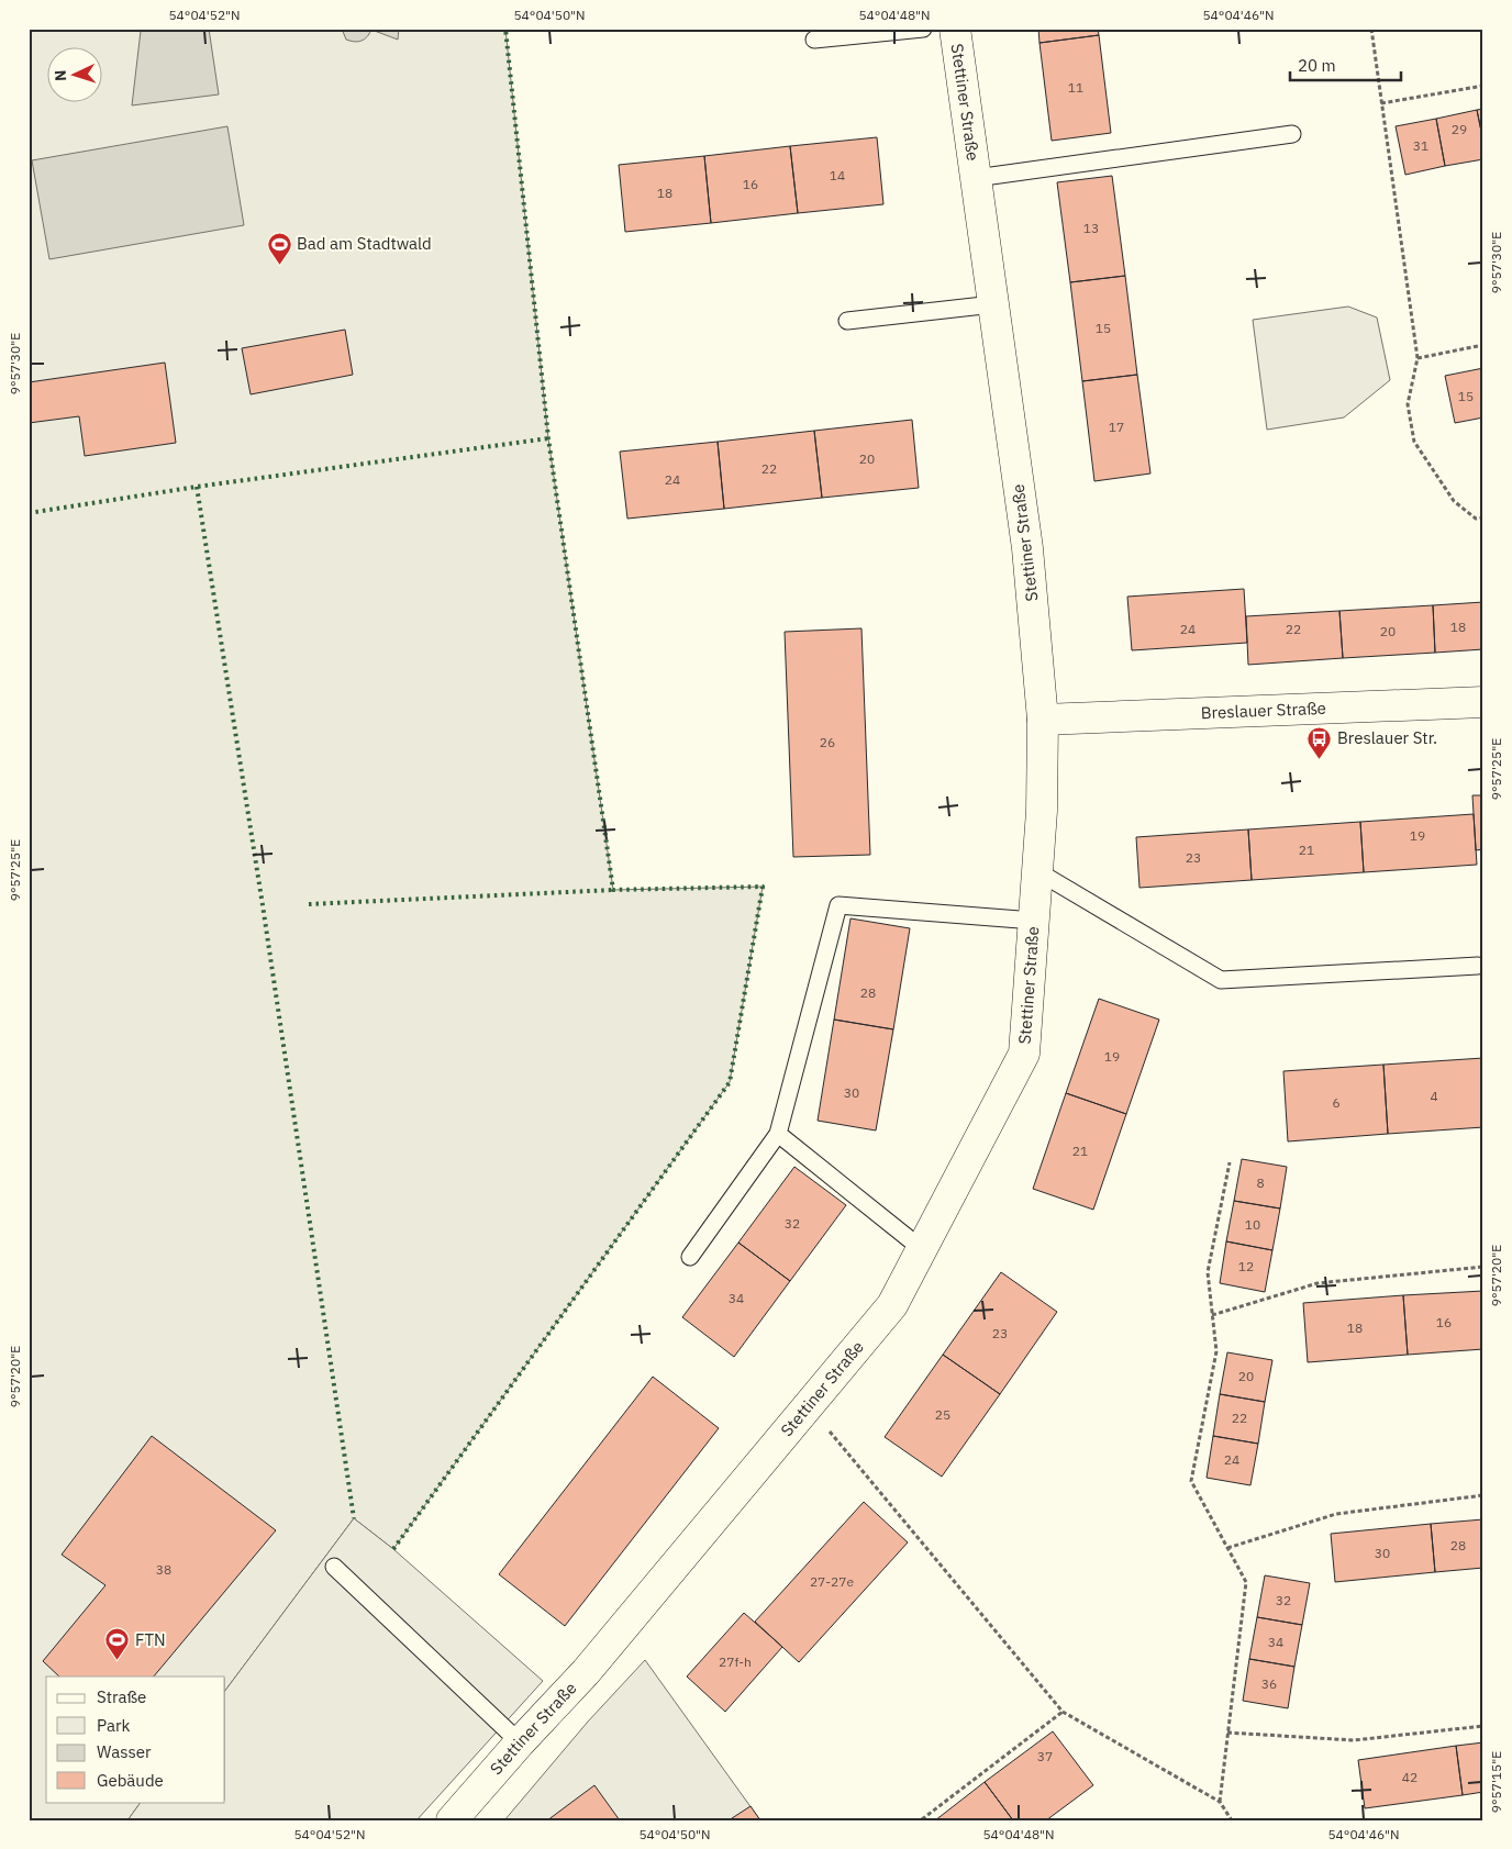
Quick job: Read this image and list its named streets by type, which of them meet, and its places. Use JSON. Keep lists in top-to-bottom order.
{
  "streets": {
    "street": ["Stettiner Straße", "Breslauer Straße"]
  },
  "crossings": [
    ["Stettiner Straße", "Breslauer Straße"]
  ],
  "places": {
    "sports": ["Bad am Stadtwald", "FTN"],
    "bus stop": ["Breslauer Str."]
  },
  "house_numbers": [
    "11",
    "29",
    "31",
    "14",
    "16",
    "18",
    "13",
    "15",
    "15",
    "17",
    "20",
    "22",
    "24",
    "18",
    "24",
    "22",
    "20",
    "26",
    "19",
    "21",
    "23",
    "28",
    "19",
    "30",
    "4",
    "6",
    "21",
    "8",
    "32",
    "10",
    "12",
    "34",
    "16",
    "18",
    "23",
    "20",
    "25",
    "22",
    "24",
    "28",
    "30",
    "38",
    "27-27e",
    "32",
    "34",
    "27f-h",
    "36",
    "37",
    "42"
  ],
  "legend": [
    "Straße",
    "Park",
    "Wasser",
    "Gebäude"
  ],
  "scale_bar": "20 m",
  "north": "left",
  "coordinates": [
    "54°04'52\"N",
    "54°04'50\"N",
    "54°04'48\"N",
    "54°04'46\"N",
    "9°57'30\"E",
    "9°57'25\"E",
    "9°57'20\"E",
    "9°57'15\"E"
  ]
}
